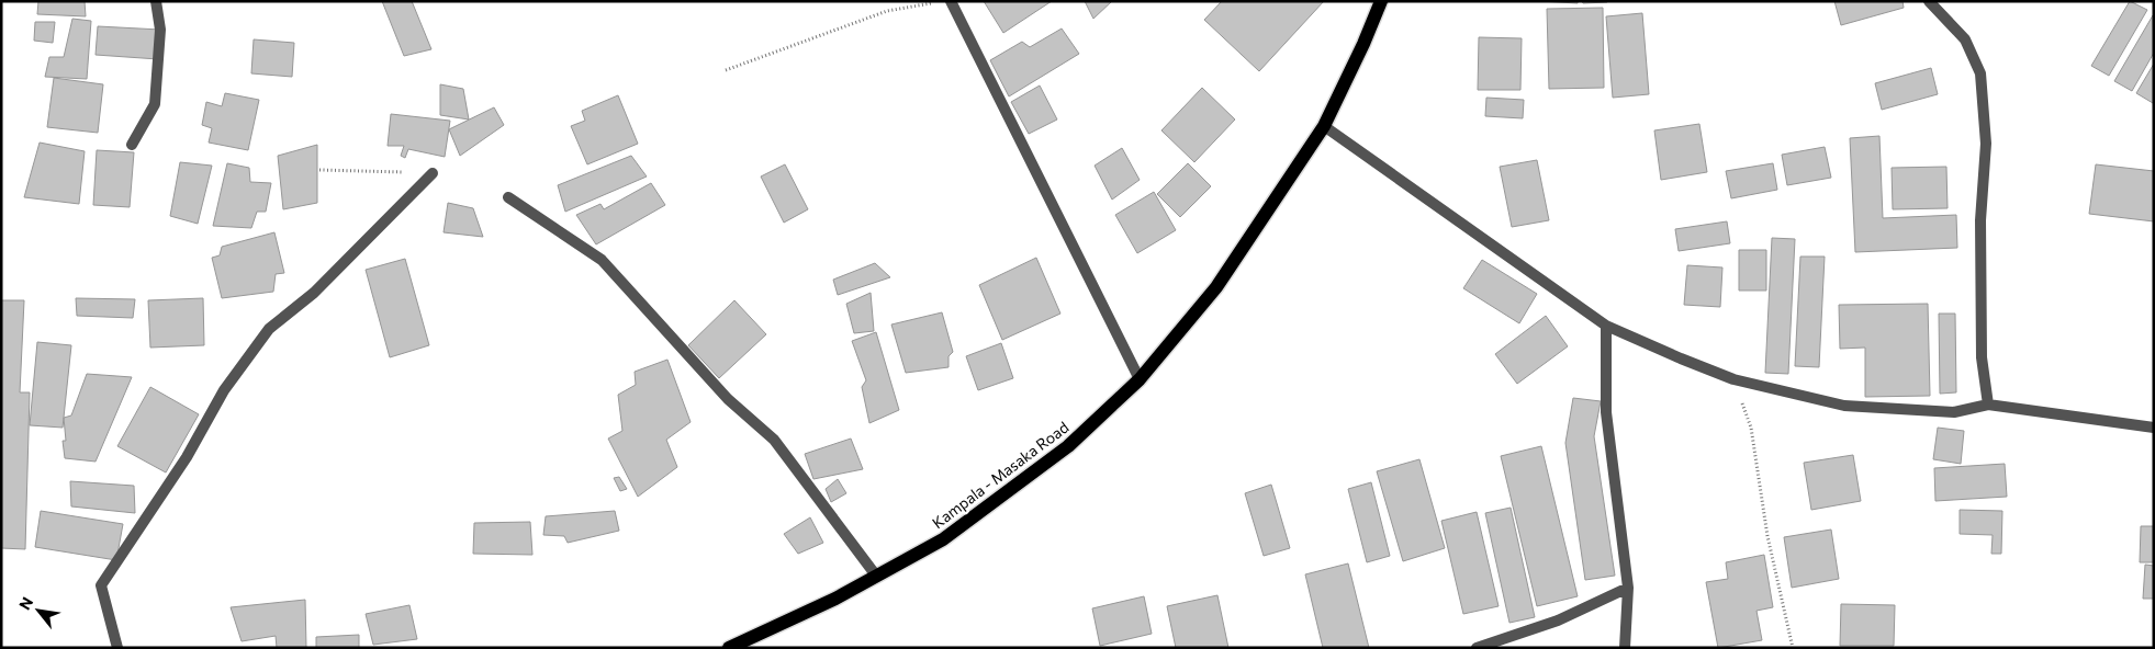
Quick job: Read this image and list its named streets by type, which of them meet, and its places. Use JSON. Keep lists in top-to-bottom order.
{
  "streets": {
    "main road": ["Kampala - Masaka Road"]
  },
  "north": "top left"
}
